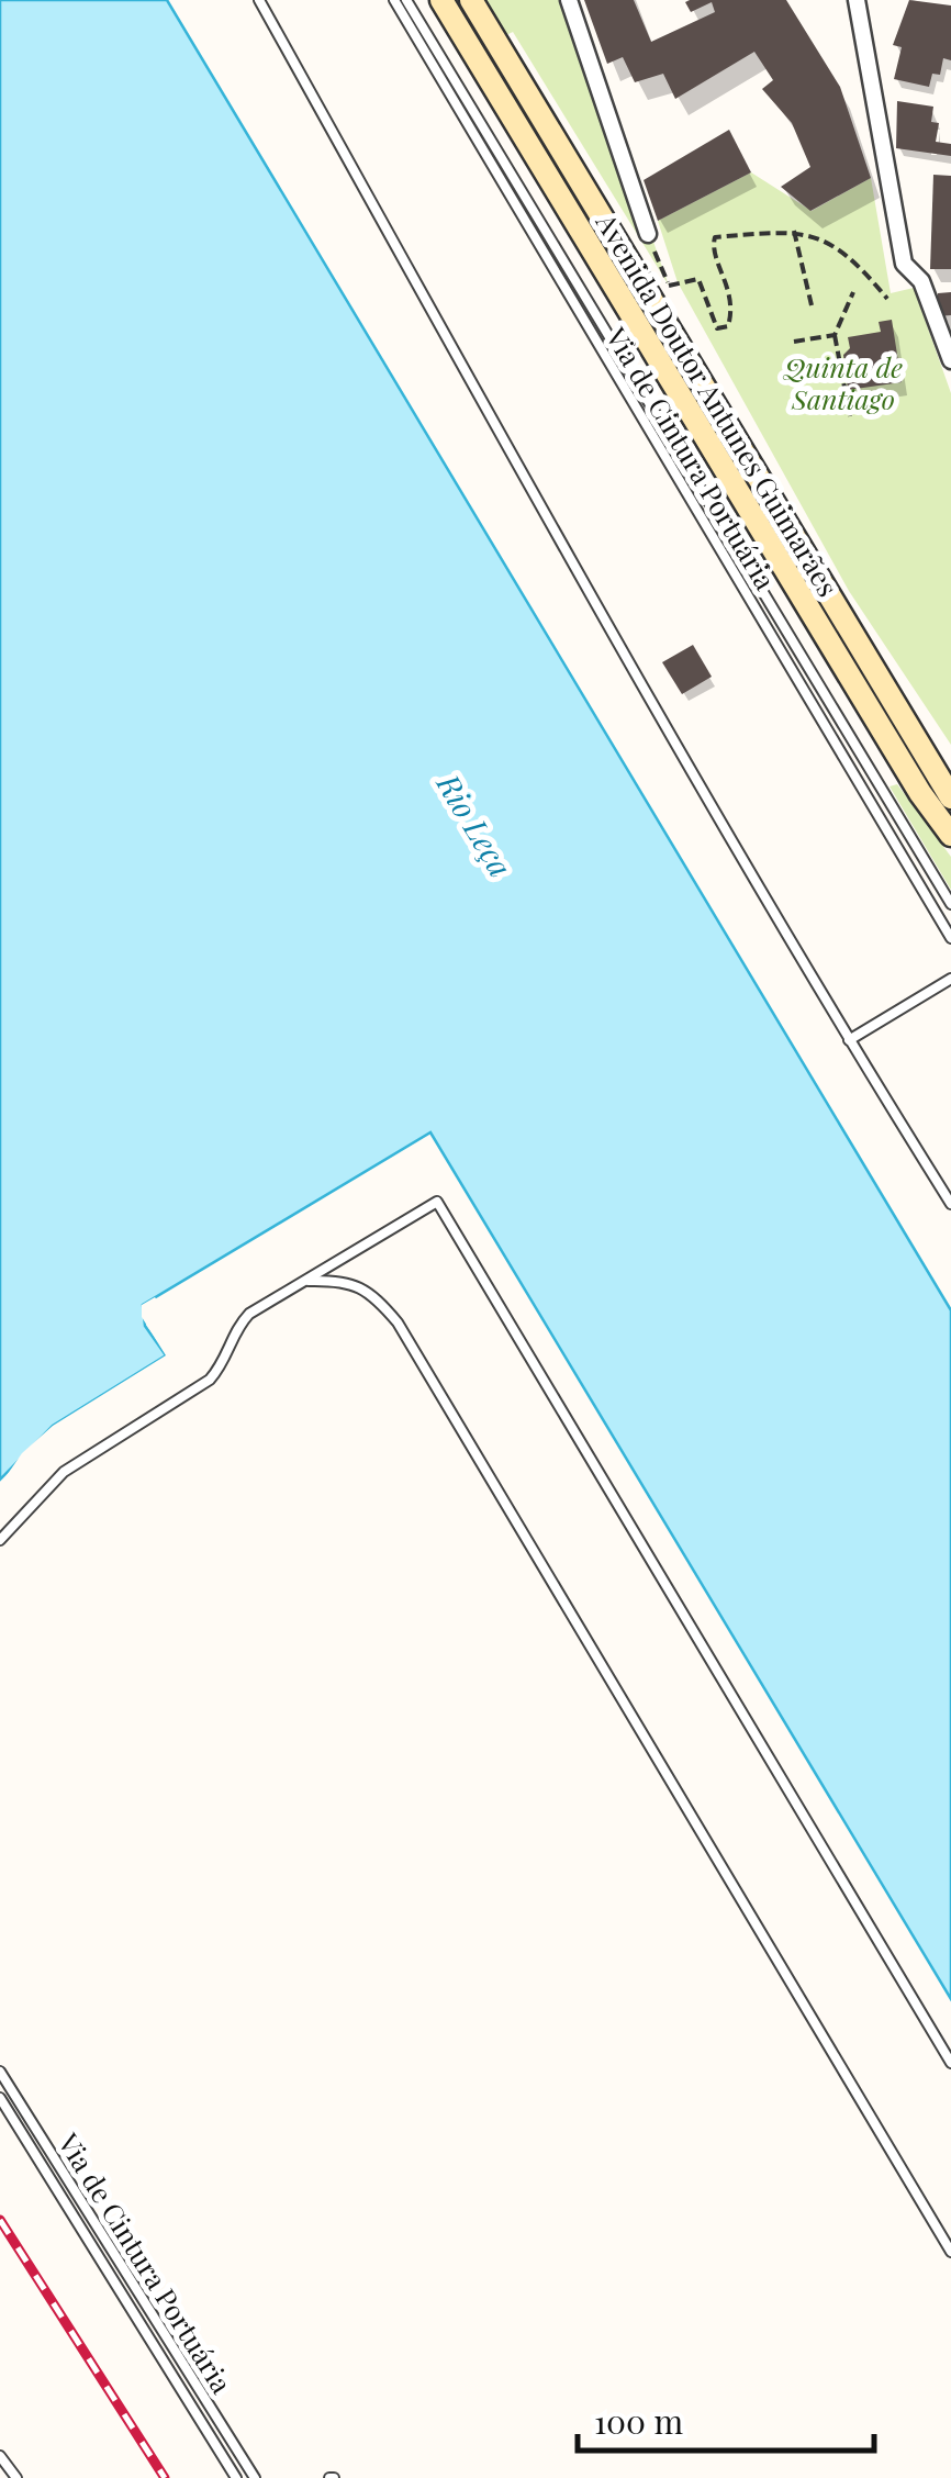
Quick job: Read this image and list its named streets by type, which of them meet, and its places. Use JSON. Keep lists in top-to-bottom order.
{
  "streets": {
    "main road": ["Avenida Doutor Antunes Guimarães"],
    "lane": ["Via de Cintura Portuária"]
  },
  "water": ["Rio Leça"],
  "parks": ["Quinta de Santiago"],
  "scale_bar": "100 m"
}
